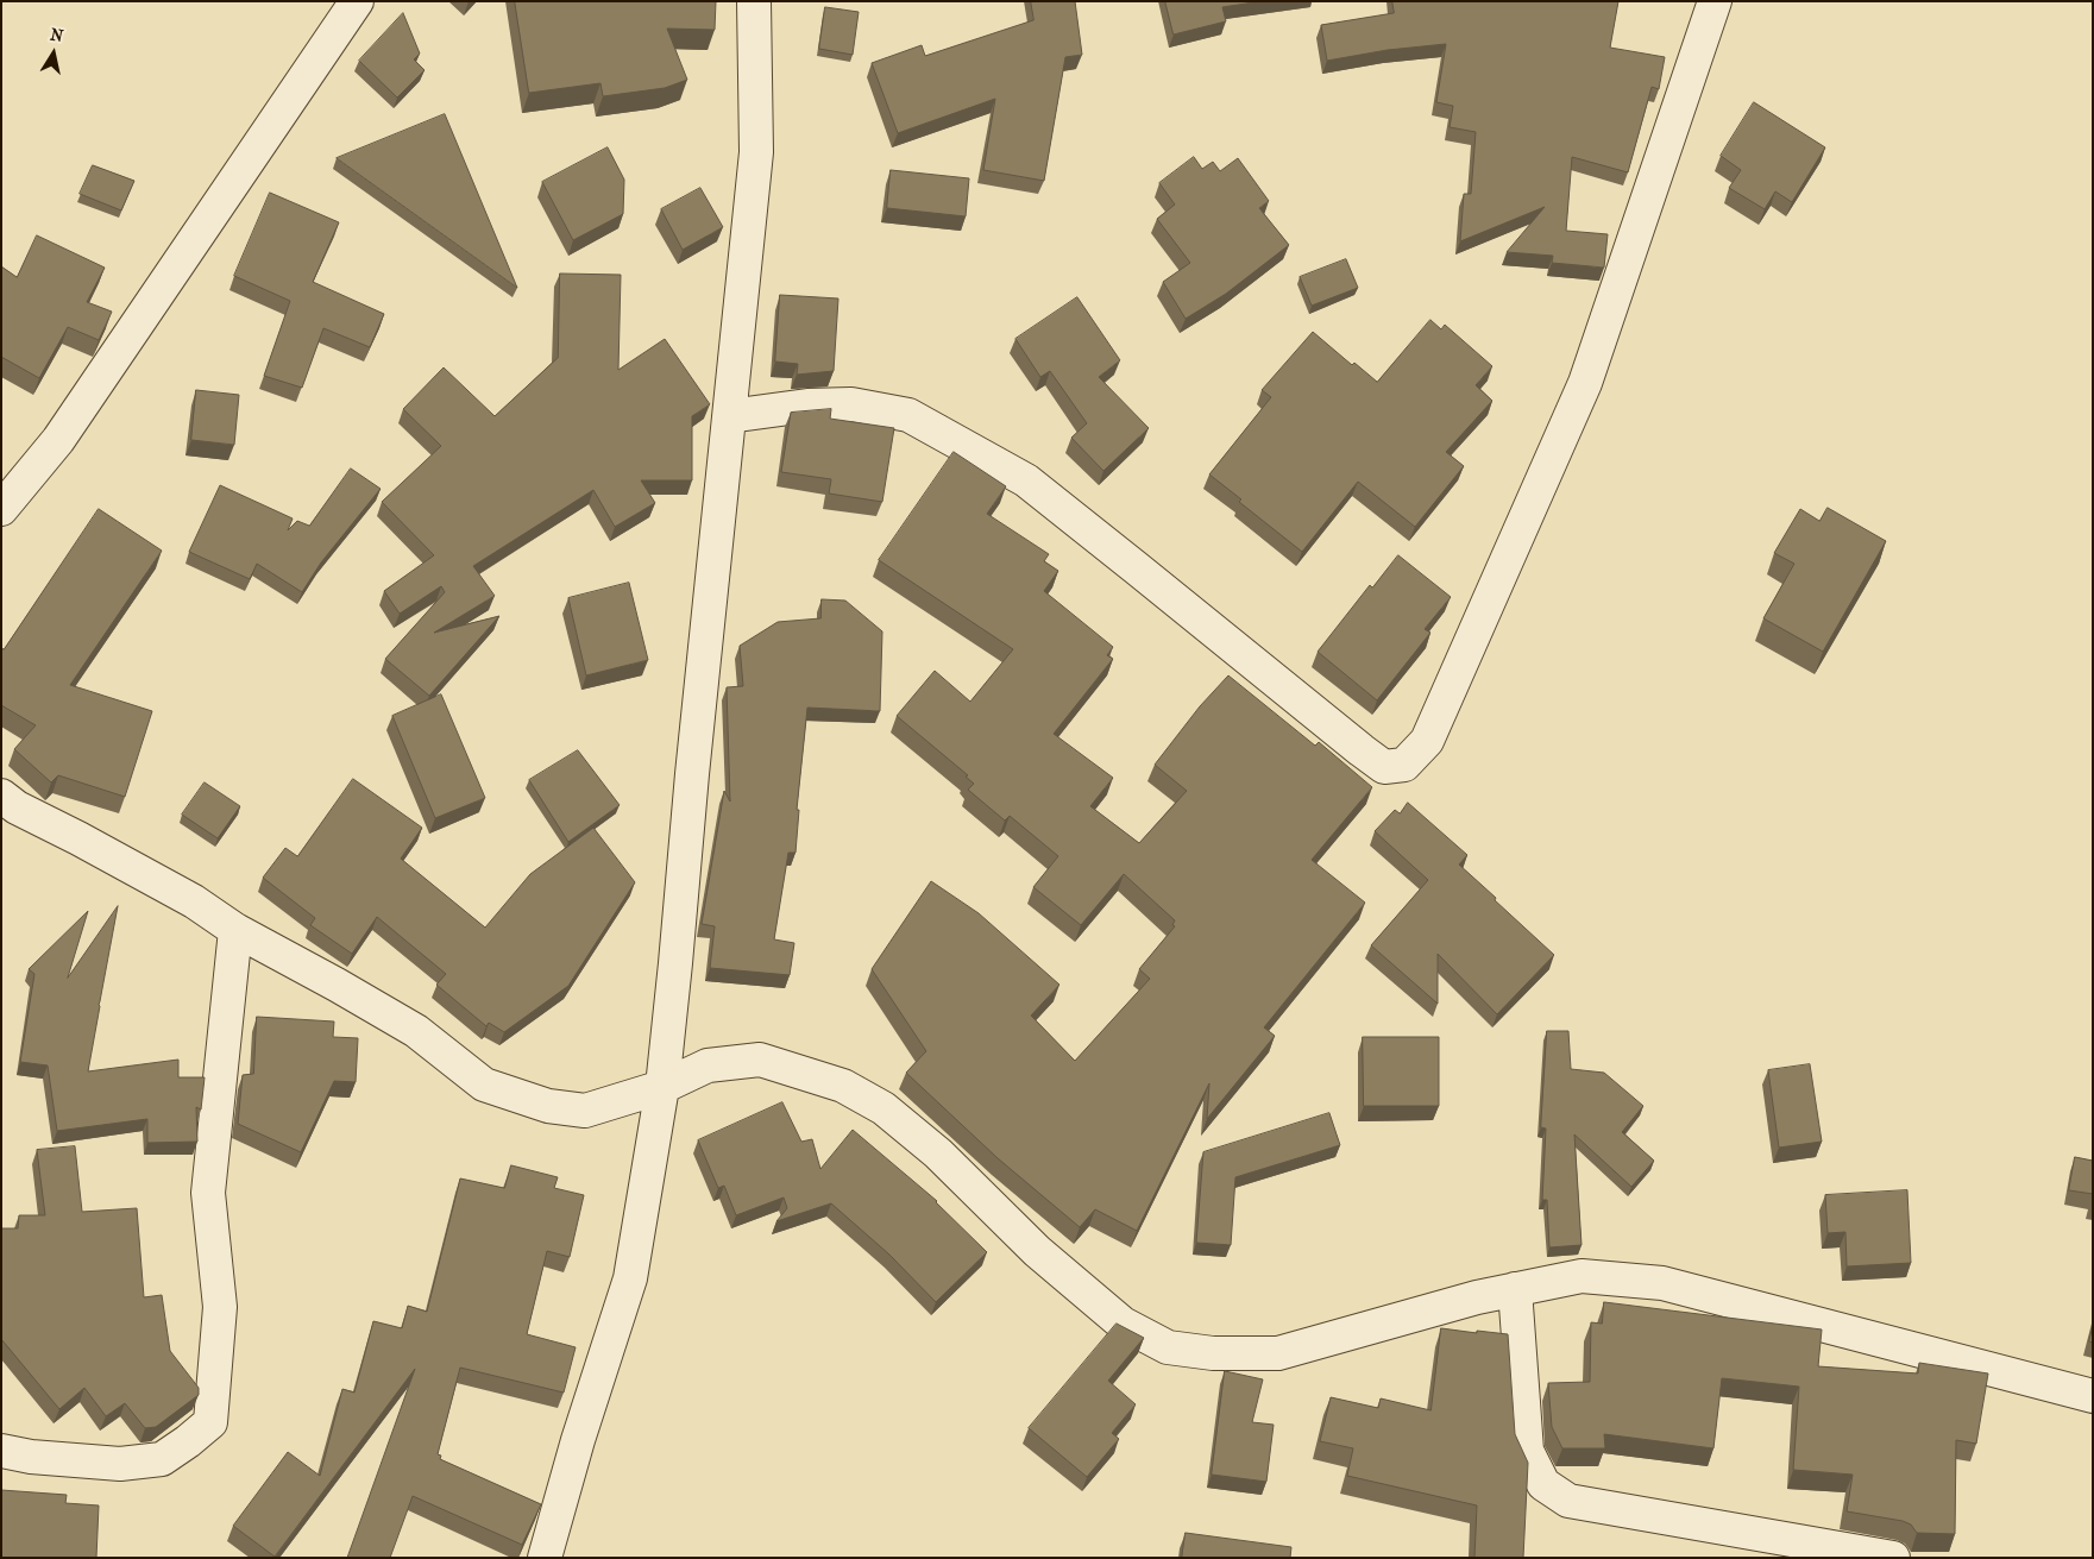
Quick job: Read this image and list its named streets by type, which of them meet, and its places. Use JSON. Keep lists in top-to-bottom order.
{
  "north": "top"
}
